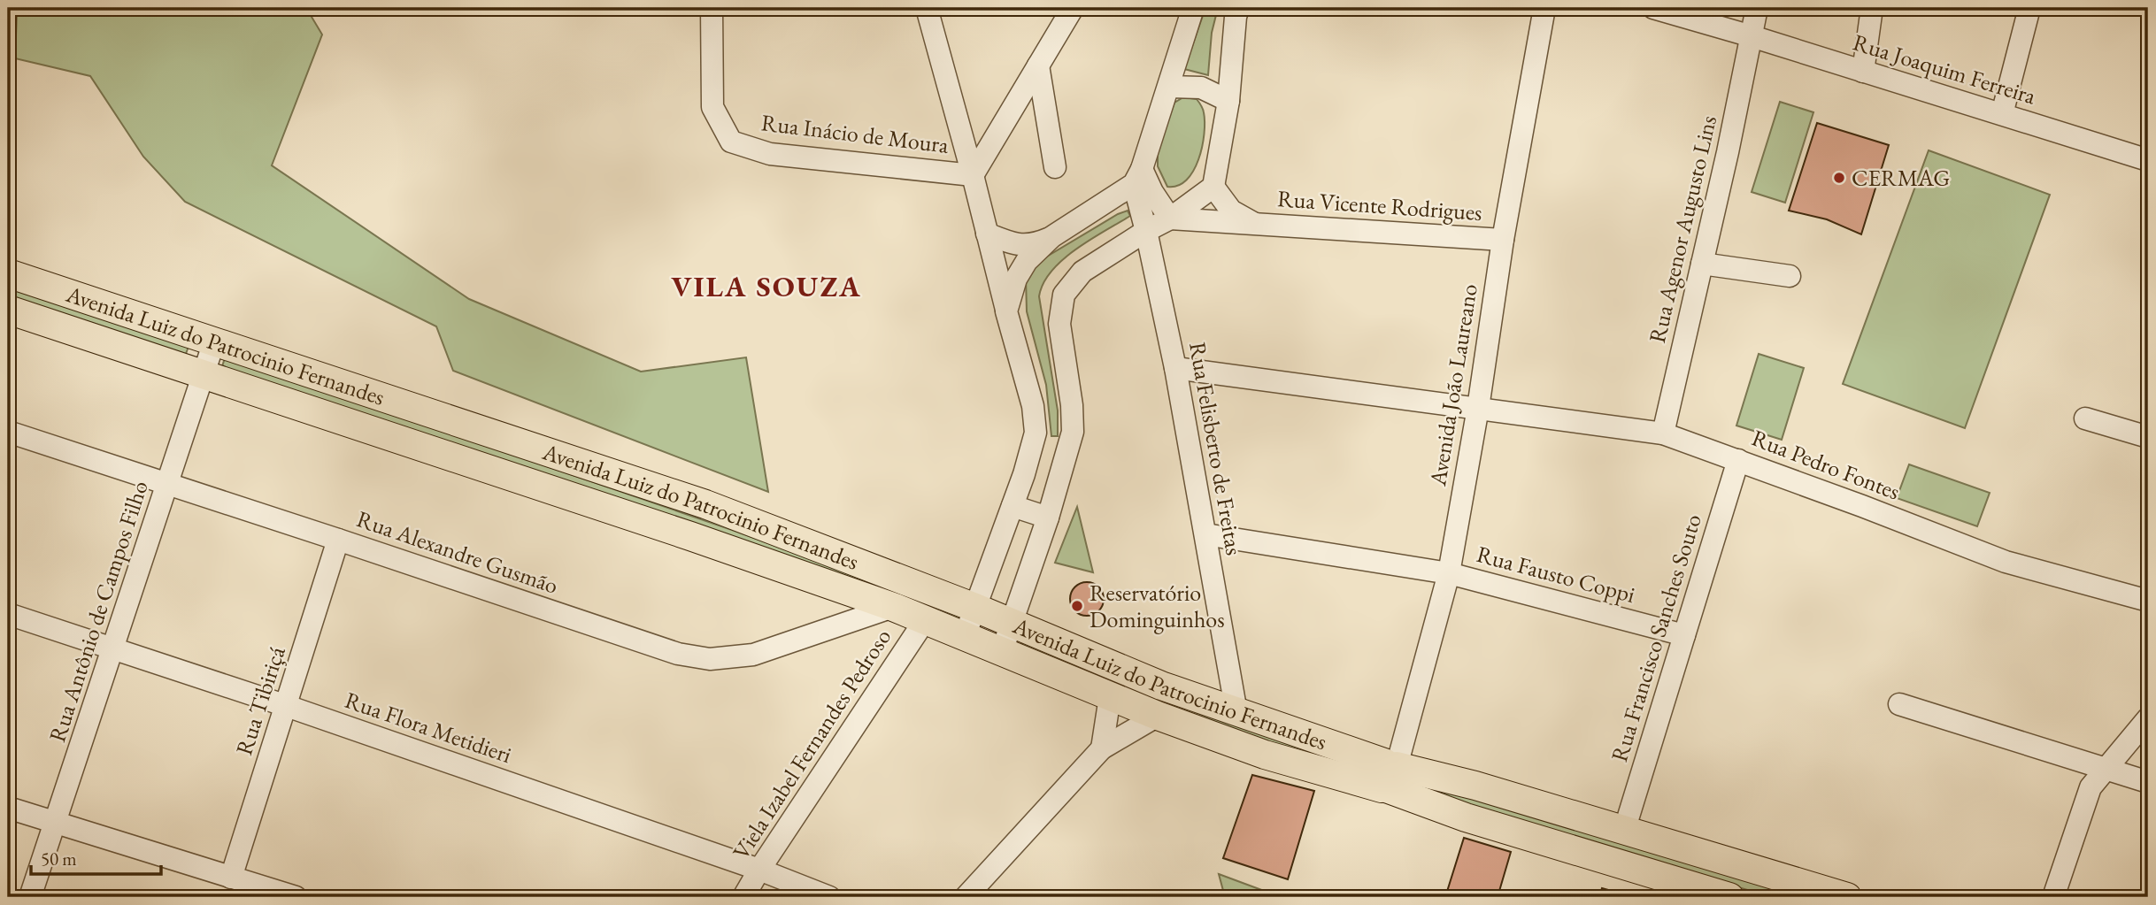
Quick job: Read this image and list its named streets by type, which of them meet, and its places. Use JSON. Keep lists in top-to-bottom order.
{
  "streets": {
    "main road": ["Avenida Luiz do Patrocinio Fernandes"],
    "street": [
      "Rua Joaquim Ferreira",
      "Rua Inácio de Moura",
      "Rua Vicente Rodrigues",
      "Rua Agenor Augusto Lins",
      "Avenida João Laureano",
      "Rua Felisberto de Freitas",
      "Rua Pedro Fontes",
      "Rua Alexandre Gusmão",
      "Rua Fausto Coppi",
      "Rua Antônio de Campos Filho",
      "Rua Francisco Sanches Souto",
      "Rua Tibiriçá",
      "Rua Flora Metidieri",
      "Viela Izabel Fernandes Pedroso"
    ]
  },
  "crossings": [
    ["Rua Joaquim Ferreira", "Rua Agenor Augusto Lins"],
    ["Rua Vicente Rodrigues", "Avenida João Laureano"],
    ["Rua Agenor Augusto Lins", "Rua Pedro Fontes"],
    ["Avenida Luiz do Patrocinio Fernandes", "Avenida João Laureano"],
    ["Avenida Luiz do Patrocinio Fernandes", "Rua Felisberto de Freitas"],
    ["Avenida Luiz do Patrocinio Fernandes", "Rua Alexandre Gusmão"],
    ["Avenida Luiz do Patrocinio Fernandes", "Rua Antônio de Campos Filho"],
    ["Avenida Luiz do Patrocinio Fernandes", "Rua Francisco Sanches Souto"],
    ["Avenida Luiz do Patrocinio Fernandes", "Viela Izabel Fernandes Pedroso"],
    ["Avenida João Laureano", "Rua Pedro Fontes"],
    ["Avenida João Laureano", "Rua Fausto Coppi"],
    ["Rua Felisberto de Freitas", "Rua Pedro Fontes"],
    ["Rua Felisberto de Freitas", "Rua Fausto Coppi"],
    ["Rua Pedro Fontes", "Rua Francisco Sanches Souto"],
    ["Rua Alexandre Gusmão", "Rua Antônio de Campos Filho"],
    ["Rua Alexandre Gusmão", "Rua Tibiriçá"],
    ["Rua Fausto Coppi", "Rua Francisco Sanches Souto"],
    ["Rua Antônio de Campos Filho", "Rua Flora Metidieri"],
    ["Rua Tibiriçá", "Rua Flora Metidieri"],
    ["Rua Flora Metidieri", "Viela Izabel Fernandes Pedroso"]
  ],
  "districts": ["VILA SOUZA"],
  "places": ["CERMAG", "Reservatório Dominguinhos"],
  "scale_bar": "50 m"
}
